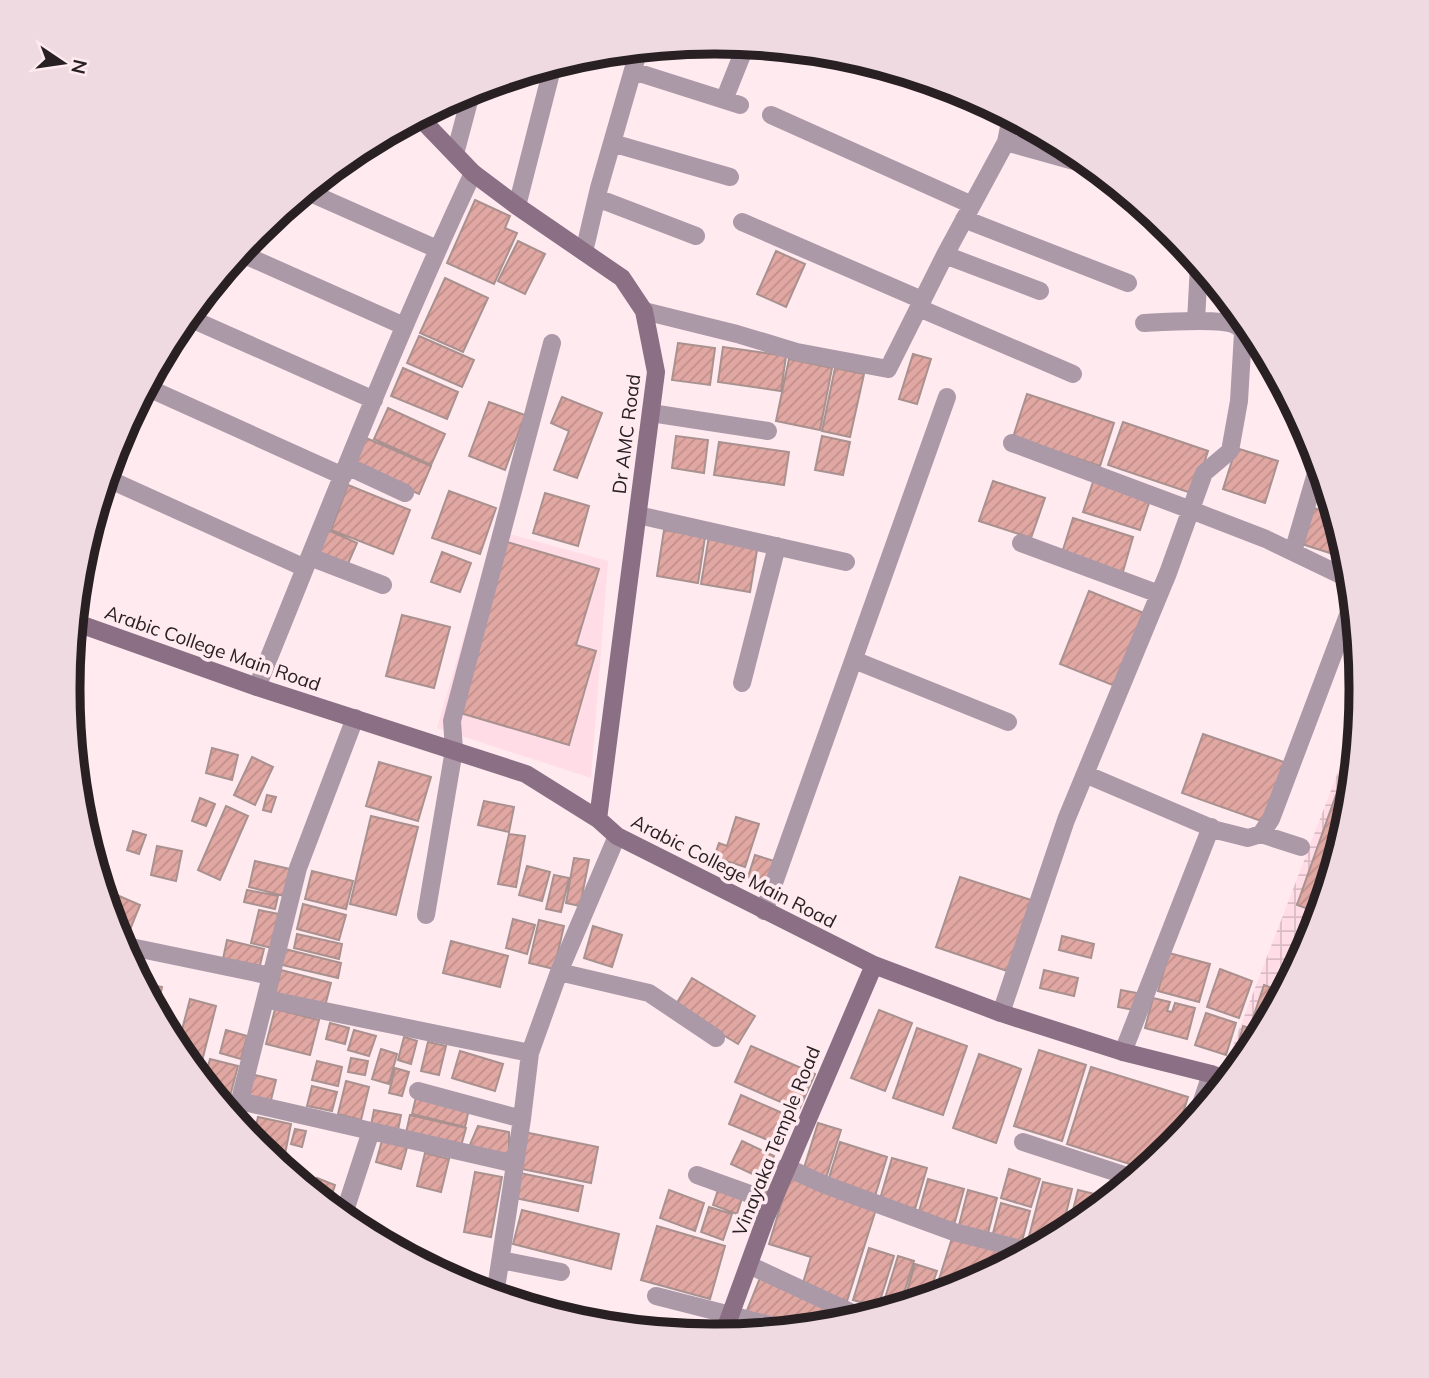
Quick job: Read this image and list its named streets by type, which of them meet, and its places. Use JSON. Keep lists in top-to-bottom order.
{
  "streets": {
    "main road": ["Dr AMC Road", "Arabic College Main Road", "Vinayaka Temple Road"]
  },
  "crossings": [
    ["Dr AMC Road", "Arabic College Main Road"],
    ["Arabic College Main Road", "Vinayaka Temple Road"]
  ],
  "north": "right"
}
